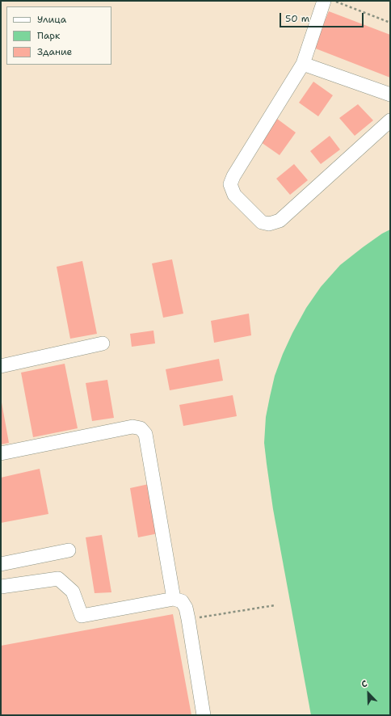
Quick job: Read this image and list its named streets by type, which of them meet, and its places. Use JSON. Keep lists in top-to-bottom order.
{
  "legend": ["Улица", "Парк", "Здание"],
  "scale_bar": "50 m",
  "north": "top left"
}
